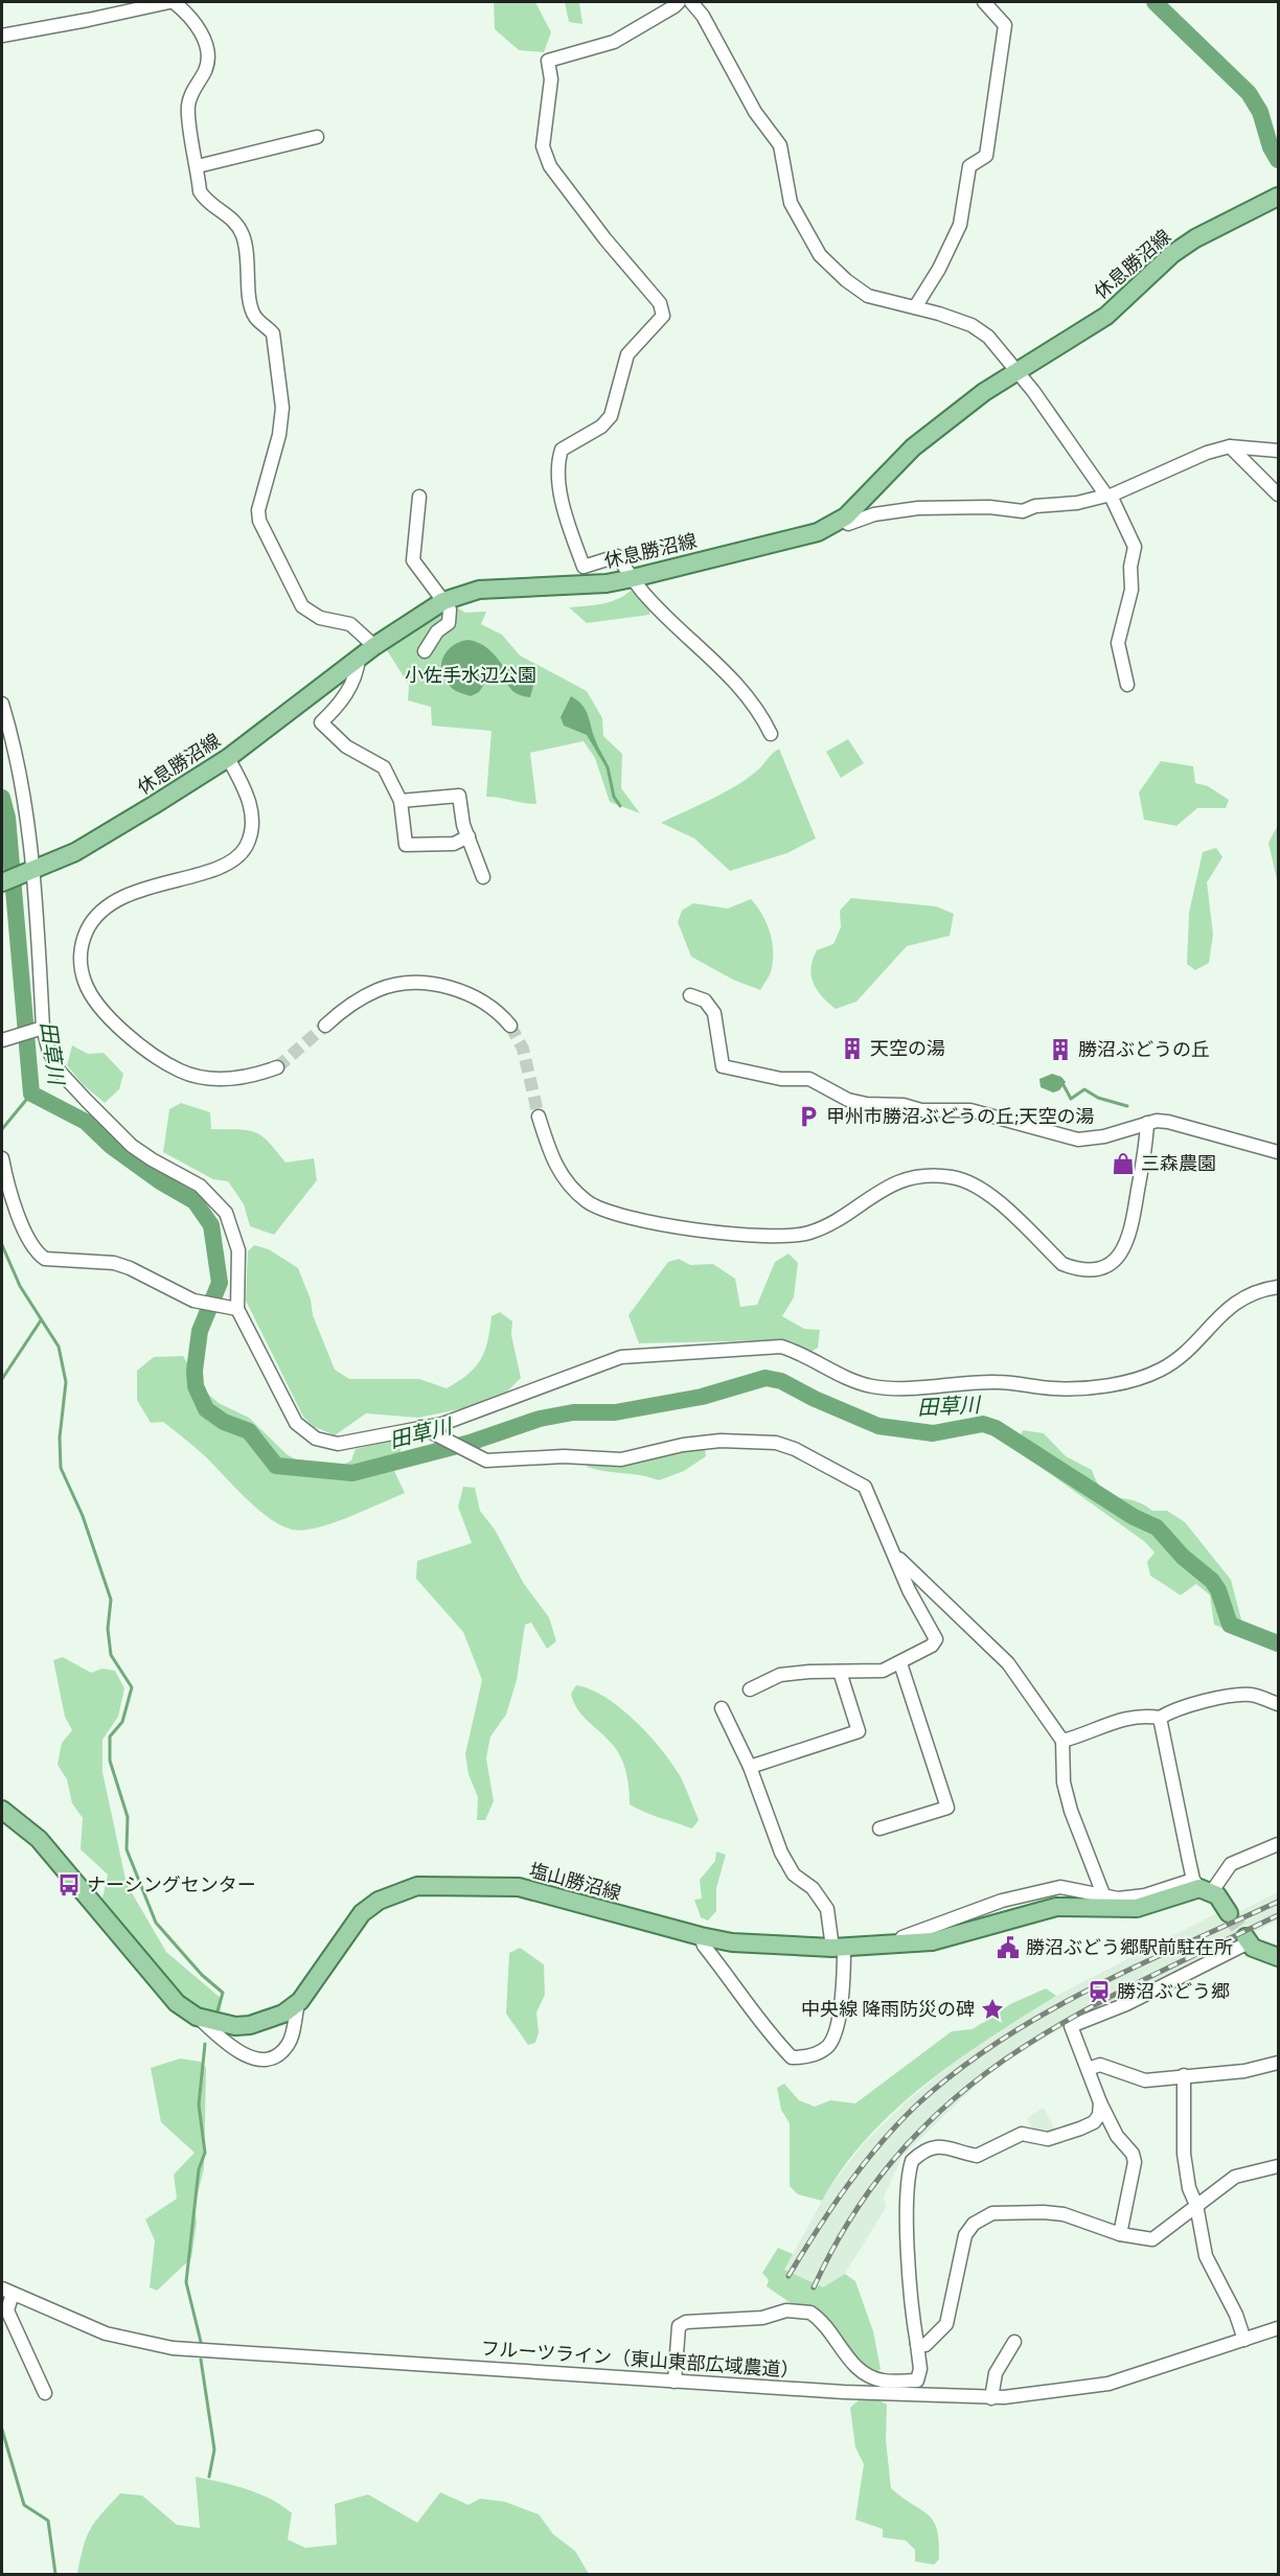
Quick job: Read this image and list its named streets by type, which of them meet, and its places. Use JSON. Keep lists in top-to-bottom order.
{
  "streets": {
    "main road": ["休息勝沼線", "塩山勝沼線"],
    "street": ["フルーツライン（東山東部広域農道）"]
  },
  "water": ["田草川"],
  "parks": ["小佐手水辺公園"],
  "places": {
    "building": ["天空の湯", "勝沼ぶどうの丘"],
    "parking": ["甲州市勝沼ぶどうの丘;天空の湯"],
    "shop": ["三森農園"],
    "bus stop": ["ナーシングセンター"],
    "public building": ["勝沼ぶどう郷駅前駐在所"],
    "station": ["勝沼ぶどう郷"],
    "place": ["中央線 降雨防災の碑"]
  }
}
